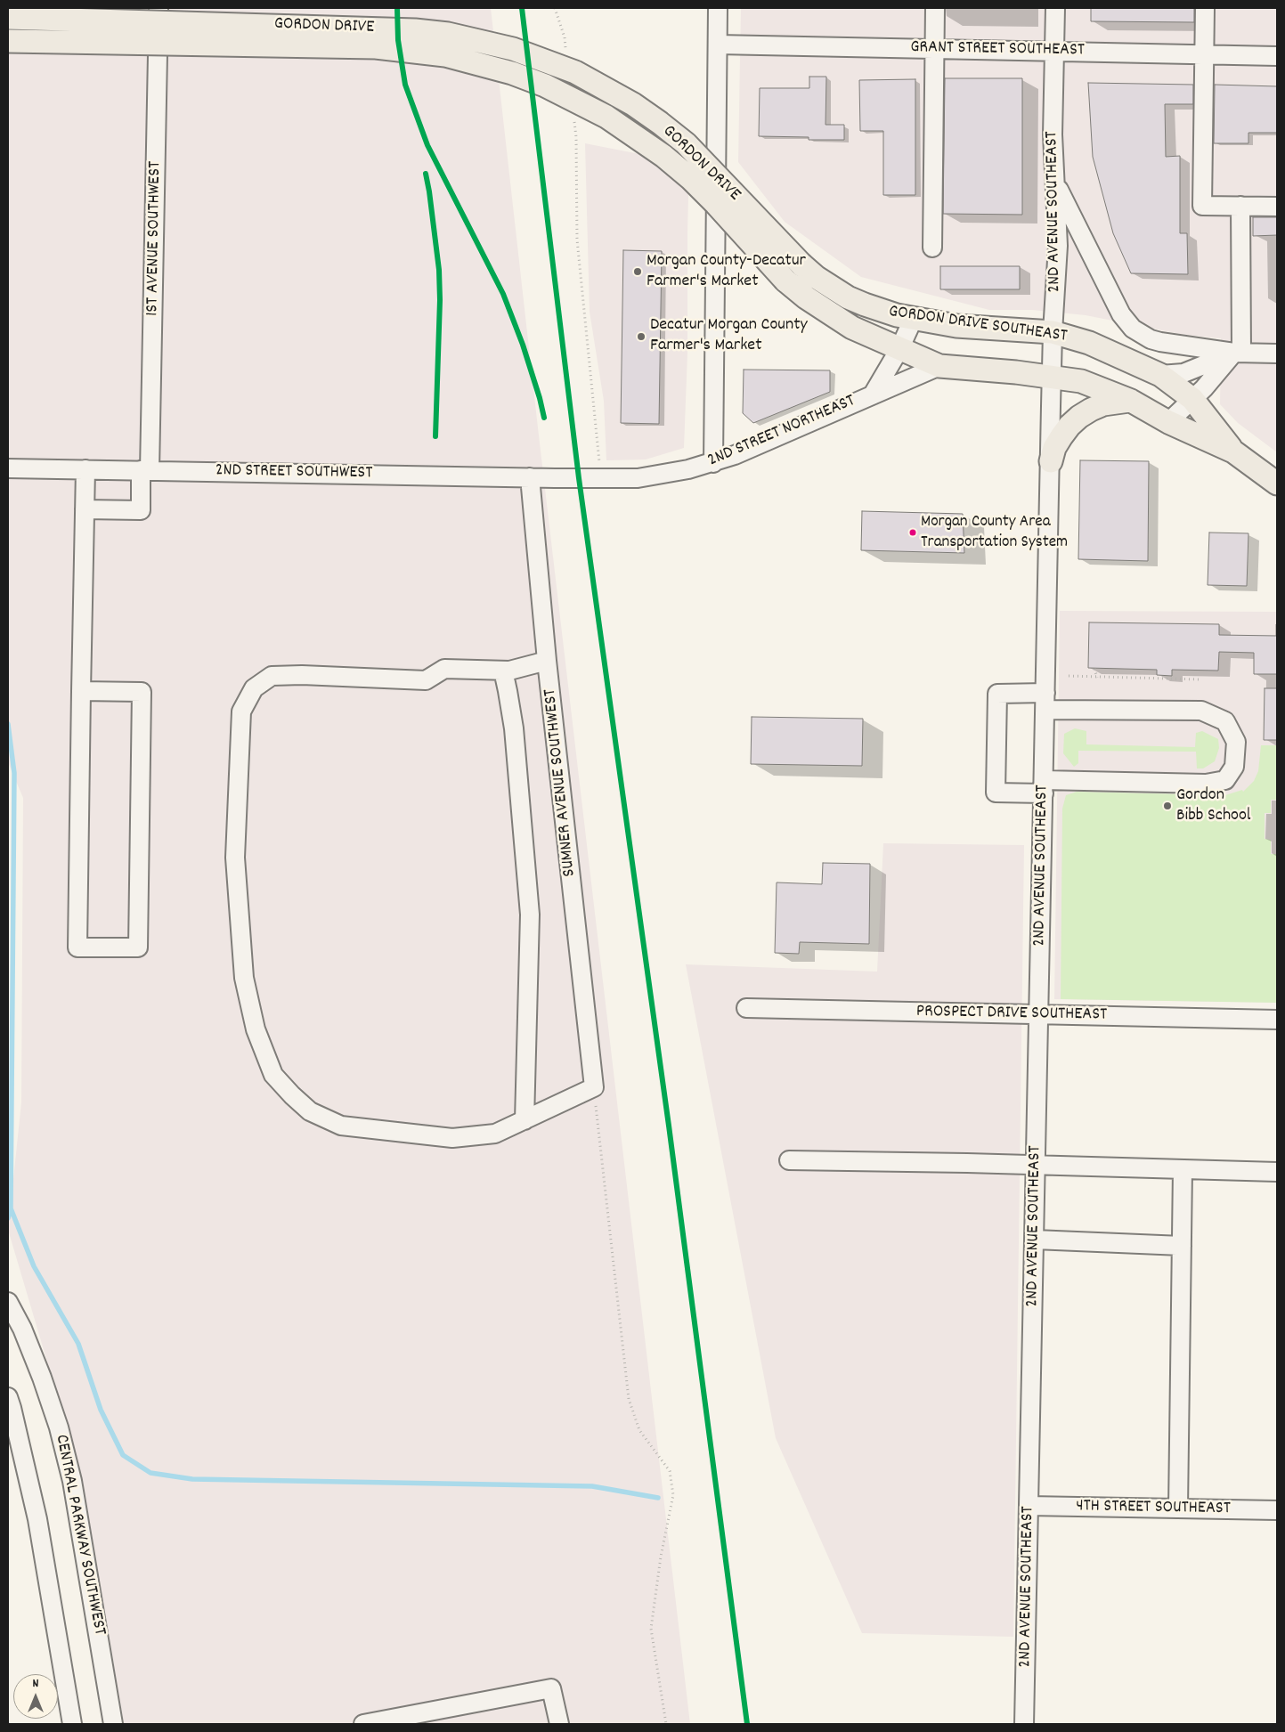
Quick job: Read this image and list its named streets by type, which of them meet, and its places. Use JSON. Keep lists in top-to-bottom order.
{
  "streets": {
    "main road": ["GORDON DRIVE", "GORDON DRIVE SOUTHEAST"],
    "street": [
      "GRANT STREET SOUTHEAST",
      "2ND AVENUE SOUTHEAST",
      "1ST AVENUE SOUTHWEST",
      "2ND STREET NORTHEAST",
      "2ND STREET SOUTHWEST",
      "SUMNER AVENUE SOUTHWEST",
      "PROSPECT DRIVE SOUTHEAST",
      "4TH STREET SOUTHEAST",
      "CENTRAL PARKWAY SOUTHWEST"
    ]
  },
  "crossings": [
    ["GORDON DRIVE", "GORDON DRIVE SOUTHEAST"],
    ["GRANT STREET SOUTHEAST", "2ND AVENUE SOUTHEAST"],
    ["2ND AVENUE SOUTHEAST", "GORDON DRIVE SOUTHEAST"],
    ["2ND AVENUE SOUTHEAST", "PROSPECT DRIVE SOUTHEAST"],
    ["2ND AVENUE SOUTHEAST", "4TH STREET SOUTHEAST"],
    ["1ST AVENUE SOUTHWEST", "2ND STREET SOUTHWEST"],
    ["GORDON DRIVE SOUTHEAST", "2ND STREET NORTHEAST"],
    ["2ND STREET NORTHEAST", "2ND STREET SOUTHWEST"],
    ["2ND STREET SOUTHWEST", "SUMNER AVENUE SOUTHWEST"]
  ],
  "places": [
    "Morgan County-Decatur Farmer's Market",
    "Decatur Morgan County Farmer's Market",
    "Morgan County Area Transportation System",
    "Gordon Bibb School"
  ],
  "north": "top"
}
